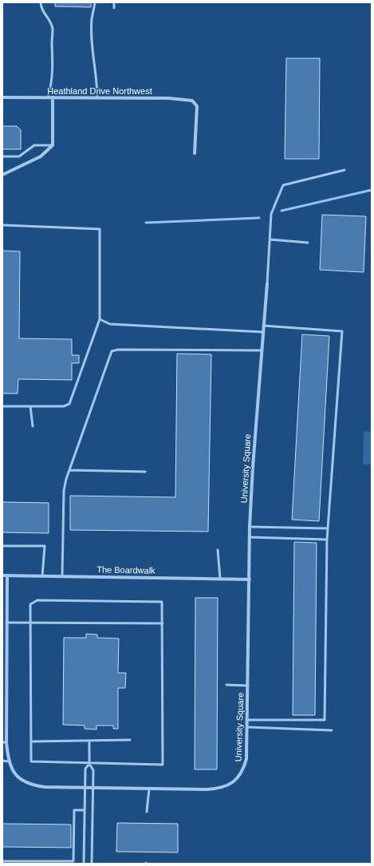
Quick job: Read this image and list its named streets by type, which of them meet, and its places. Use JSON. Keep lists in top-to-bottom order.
{
  "streets": {
    "street": ["Heathland Drive Northwest", "University Square", "The Boardwalk"]
  },
  "crossings": [
    ["University Square", "The Boardwalk"]
  ]
}
